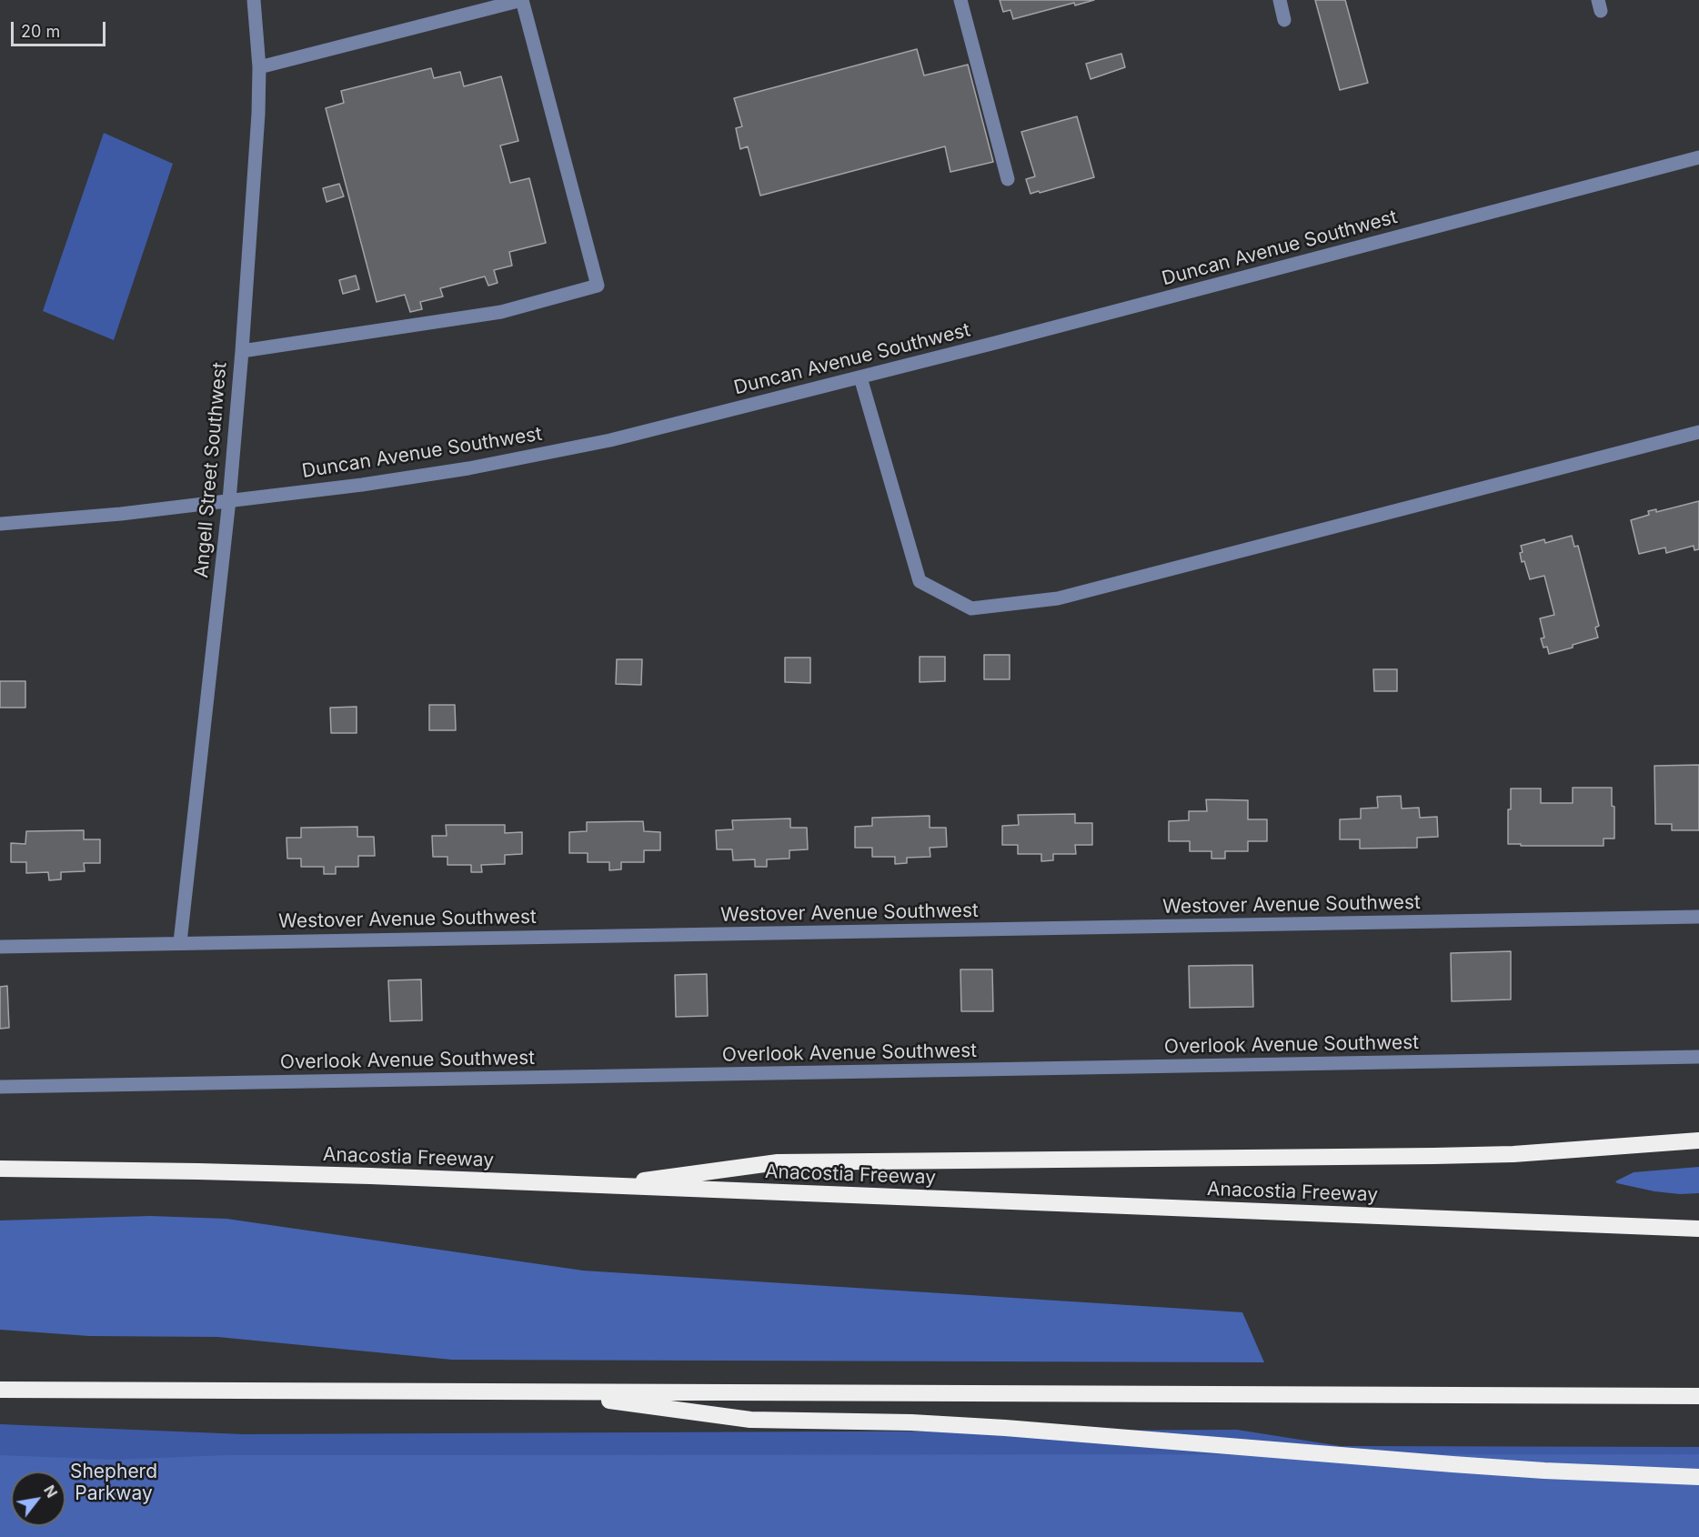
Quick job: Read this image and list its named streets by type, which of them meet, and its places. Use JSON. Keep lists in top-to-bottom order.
{
  "streets": {
    "highway": ["Anacostia Freeway"],
    "street": [
      "Duncan Avenue Southwest",
      "Angell Street Southwest",
      "Westover Avenue Southwest",
      "Overlook Avenue Southwest"
    ]
  },
  "crossings": [
    ["Duncan Avenue Southwest", "Angell Street Southwest"],
    ["Angell Street Southwest", "Westover Avenue Southwest"]
  ],
  "parks": ["Shepherd Parkway"],
  "scale_bar": "20 m",
  "north": "top right"
}
